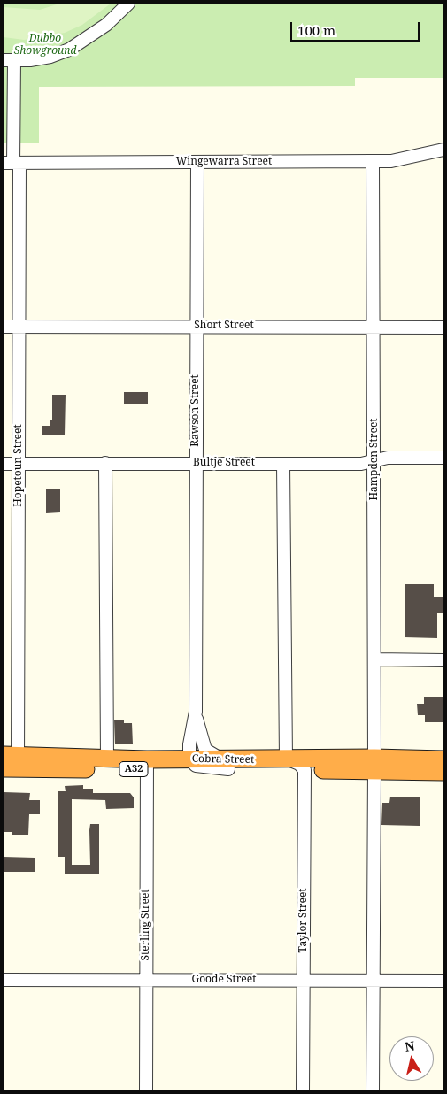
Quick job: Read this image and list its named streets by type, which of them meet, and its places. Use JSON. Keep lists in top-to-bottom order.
{
  "streets": {
    "highway": ["Cobra Street", "A32"],
    "street": [
      "Wingewarra Street",
      "Short Street",
      "Rawson Street",
      "Hampden Street",
      "Bultje Street",
      "Hopetoun Street",
      "Taylor Street",
      "Sterling Street",
      "Goode Street"
    ]
  },
  "crossings": [
    ["Wingewarra Street", "Rawson Street"],
    ["Wingewarra Street", "Hampden Street"],
    ["Wingewarra Street", "Hopetoun Street"],
    ["Short Street", "Rawson Street"],
    ["Short Street", "Hampden Street"],
    ["Short Street", "Hopetoun Street"],
    ["Rawson Street", "Bultje Street"],
    ["Rawson Street", "Cobra Street"],
    ["Hampden Street", "Bultje Street"],
    ["Hampden Street", "Cobra Street"],
    ["Hampden Street", "Goode Street"],
    ["Bultje Street", "Hopetoun Street"],
    ["Hopetoun Street", "Cobra Street"],
    ["Cobra Street", "Taylor Street"],
    ["Cobra Street", "Sterling Street"],
    ["Taylor Street", "Goode Street"],
    ["Sterling Street", "Goode Street"]
  ],
  "parks": ["Dubbo Showground"],
  "scale_bar": "100 m",
  "north": "top"
}
